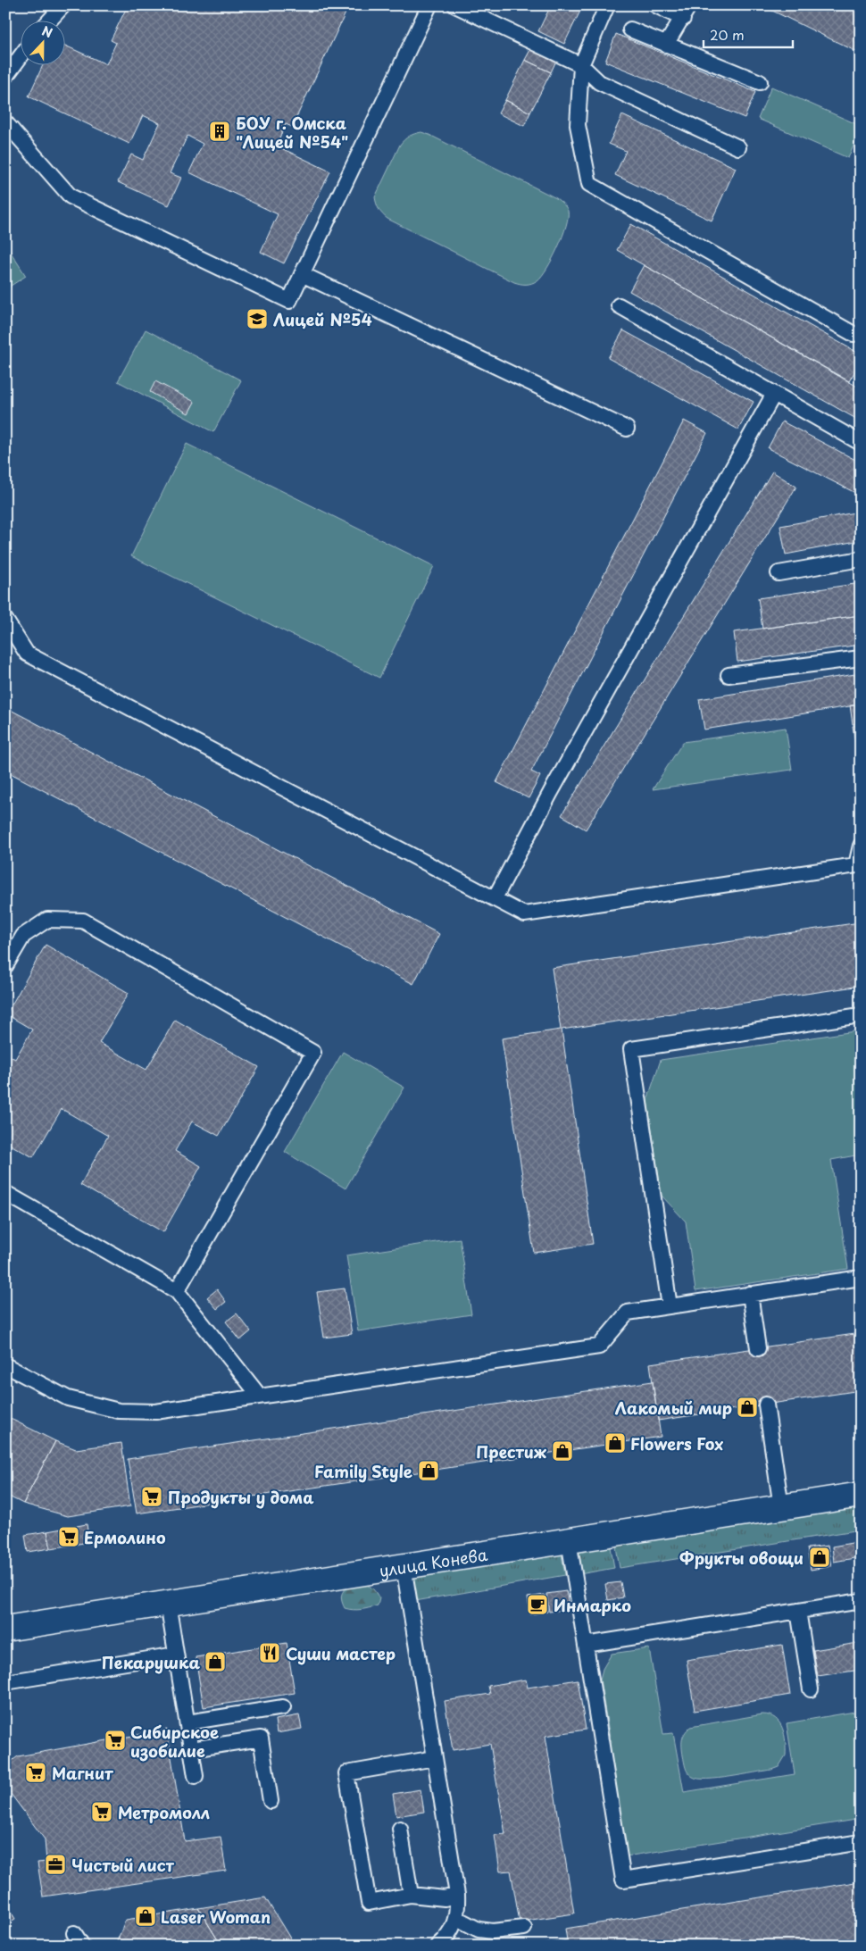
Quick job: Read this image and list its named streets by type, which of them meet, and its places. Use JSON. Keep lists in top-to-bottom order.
{
  "streets": {
    "street": ["улица Конева"]
  },
  "places": {
    "building": ["БОУ г. Омска \"Лицей №54\""],
    "school or university": ["Лицей №54"],
    "shop": [
      "Лакомый мир",
      "Flowers Fox",
      "Престиж",
      "Family Style",
      "Фрукты овощи",
      "Пекарушка",
      "Laser Woman"
    ],
    "supermarket": [
      "Продукты у дома",
      "Ермолино",
      "Сибирское изобилие",
      "Магнит",
      "Метромолл"
    ],
    "cafe": ["Инмарко"],
    "restaurant": ["Суши мастер"],
    "office": ["Чистый лист"]
  },
  "scale_bar": "20 m",
  "north": "top"
}
